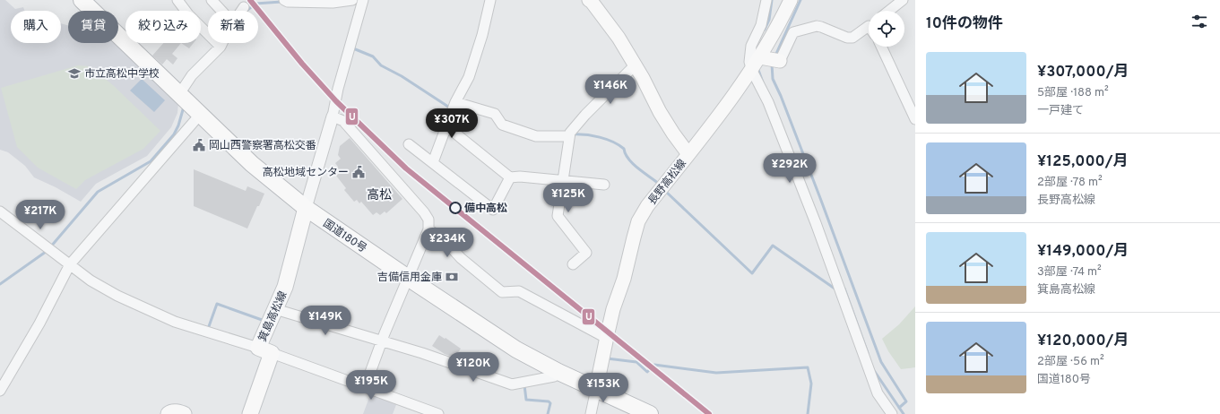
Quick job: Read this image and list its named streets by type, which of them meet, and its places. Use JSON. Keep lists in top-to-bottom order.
{
  "streets": {
    "highway": ["国道180号"],
    "main road": ["長野高松線", "箕島高松線"]
  },
  "crossings": [
    ["長野高松線", "国道180号"],
    ["国道180号", "箕島高松線"]
  ],
  "districts": ["高松"],
  "places": {
    "school or university": ["市立高松中学校"],
    "public building": ["岡山西警察署高松交番", "高松地域センター"],
    "other": ["備中高松"],
    "bank": ["吉備信用金庫"]
  },
  "lines": ["transit line U"],
  "page": {
    "heading": "10件の物件",
    "chip": [
      "購入",
      "賃貸",
      "絞り込み",
      "新着"
    ],
    "list": [
      {
        "name": "¥307,000/月",
        "note": "5部屋 · 188 m² · 一戸建て"
      },
      {
        "name": "¥125,000/月",
        "note": "2部屋 · 78 m² · 長野高松線"
      },
      {
        "name": "¥149,000/月",
        "note": "3部屋 · 74 m² · 箕島高松線"
      },
      {
        "name": "¥120,000/月",
        "note": "2部屋 · 56 m² · 国道180号"
      }
    ],
    "price": [
      "¥146K",
      "¥307K",
      "¥292K",
      "¥125K",
      "¥217K",
      "¥234K",
      "¥149K",
      "¥120K",
      "¥195K",
      "¥153K"
    ]
  }
}
